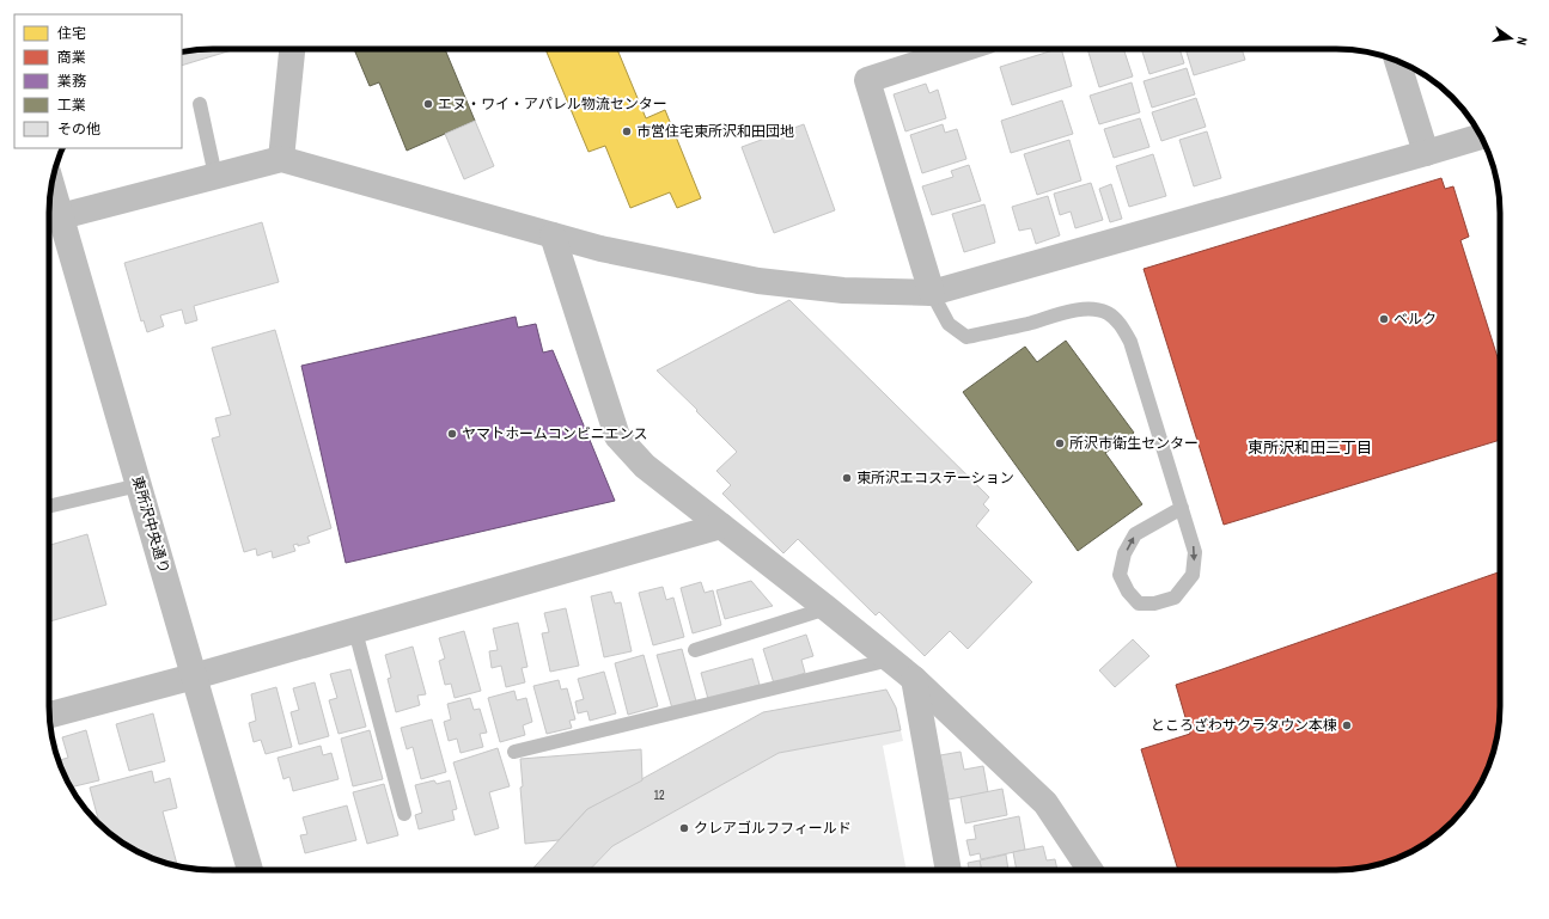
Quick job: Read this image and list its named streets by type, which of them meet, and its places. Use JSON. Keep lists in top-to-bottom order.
{
  "streets": {
    "street": ["東所沢中央通り"]
  },
  "districts": ["東所沢和田三丁目"],
  "places": [
    "エヌ・ワイ・アパレル物流センター",
    "市営住宅東所沢和田団地",
    "ベルク",
    "ヤマトホームコンビニエンス",
    "所沢市衛生センター",
    "東所沢エコステーション",
    "ところざわサクラタウン本棟",
    "クレアゴルフフィールド"
  ],
  "house_numbers": ["12"],
  "legend": [
    "住宅",
    "商業",
    "業務",
    "工業",
    "その他"
  ],
  "north": "right"
}
